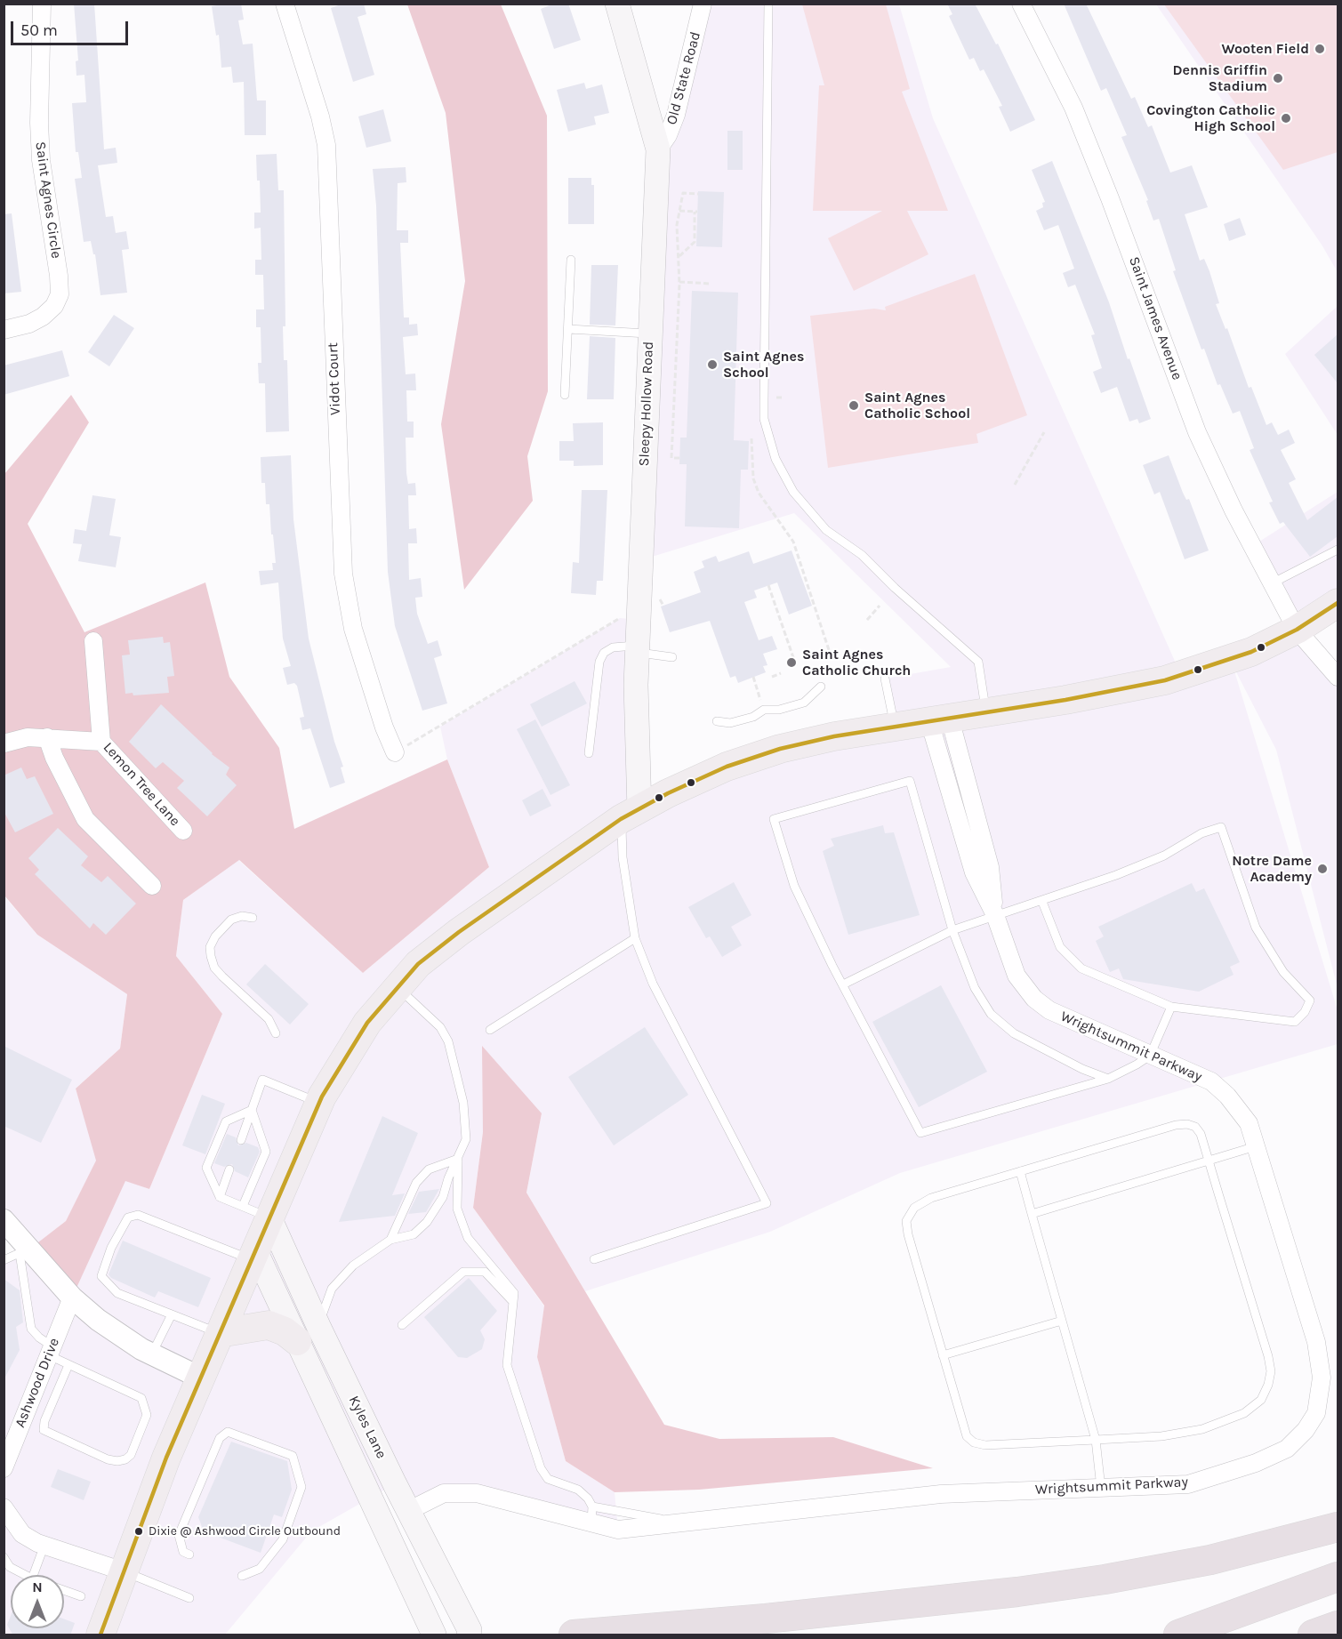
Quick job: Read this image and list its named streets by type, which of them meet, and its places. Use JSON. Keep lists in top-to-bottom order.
{
  "streets": {
    "main road": ["Sleepy Hollow Road", "Kyles Lane"],
    "street": [
      "Old State Road",
      "Saint Agnes Circle",
      "Saint James Avenue",
      "Vidot Court",
      "Lemon Tree Lane",
      "Wrightsummit Parkway",
      "Ashwood Drive"
    ]
  },
  "crossings": [
    ["Old State Road", "Sleepy Hollow Road"],
    ["Wrightsummit Parkway", "Kyles Lane"]
  ],
  "places": [
    "Wooten Field",
    "Dennis Griffin Stadium",
    "Covington Catholic High School",
    "Saint Agnes School",
    "Saint Agnes Catholic School",
    "Saint Agnes Catholic Church",
    "Notre Dame Academy",
    "Dixie @ Ashwood Circle Outbound"
  ],
  "scale_bar": "50 m",
  "north": "top"
}
